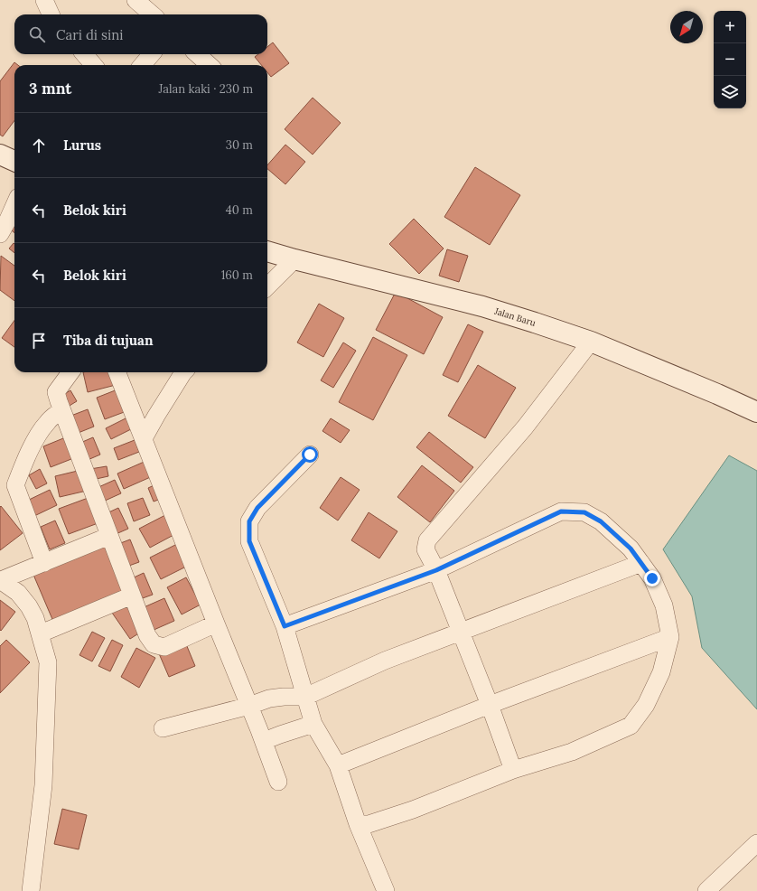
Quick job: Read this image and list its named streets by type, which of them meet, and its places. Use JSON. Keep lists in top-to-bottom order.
{
  "streets": {
    "main road": ["Jalan Baru"]
  },
  "north": "bottom left",
  "page": {
    "map_buttons": ["+", "−"],
    "search": "Cari di sini",
    "heading": ["3 mnt", "Jalan kaki · 230 m"],
    "list": [
      ["Lurus", "30 m"],
      ["Belok kiri", "40 m"],
      ["Belok kiri", "160 m"],
      "Tiba di tujuan"
    ]
  }
}
